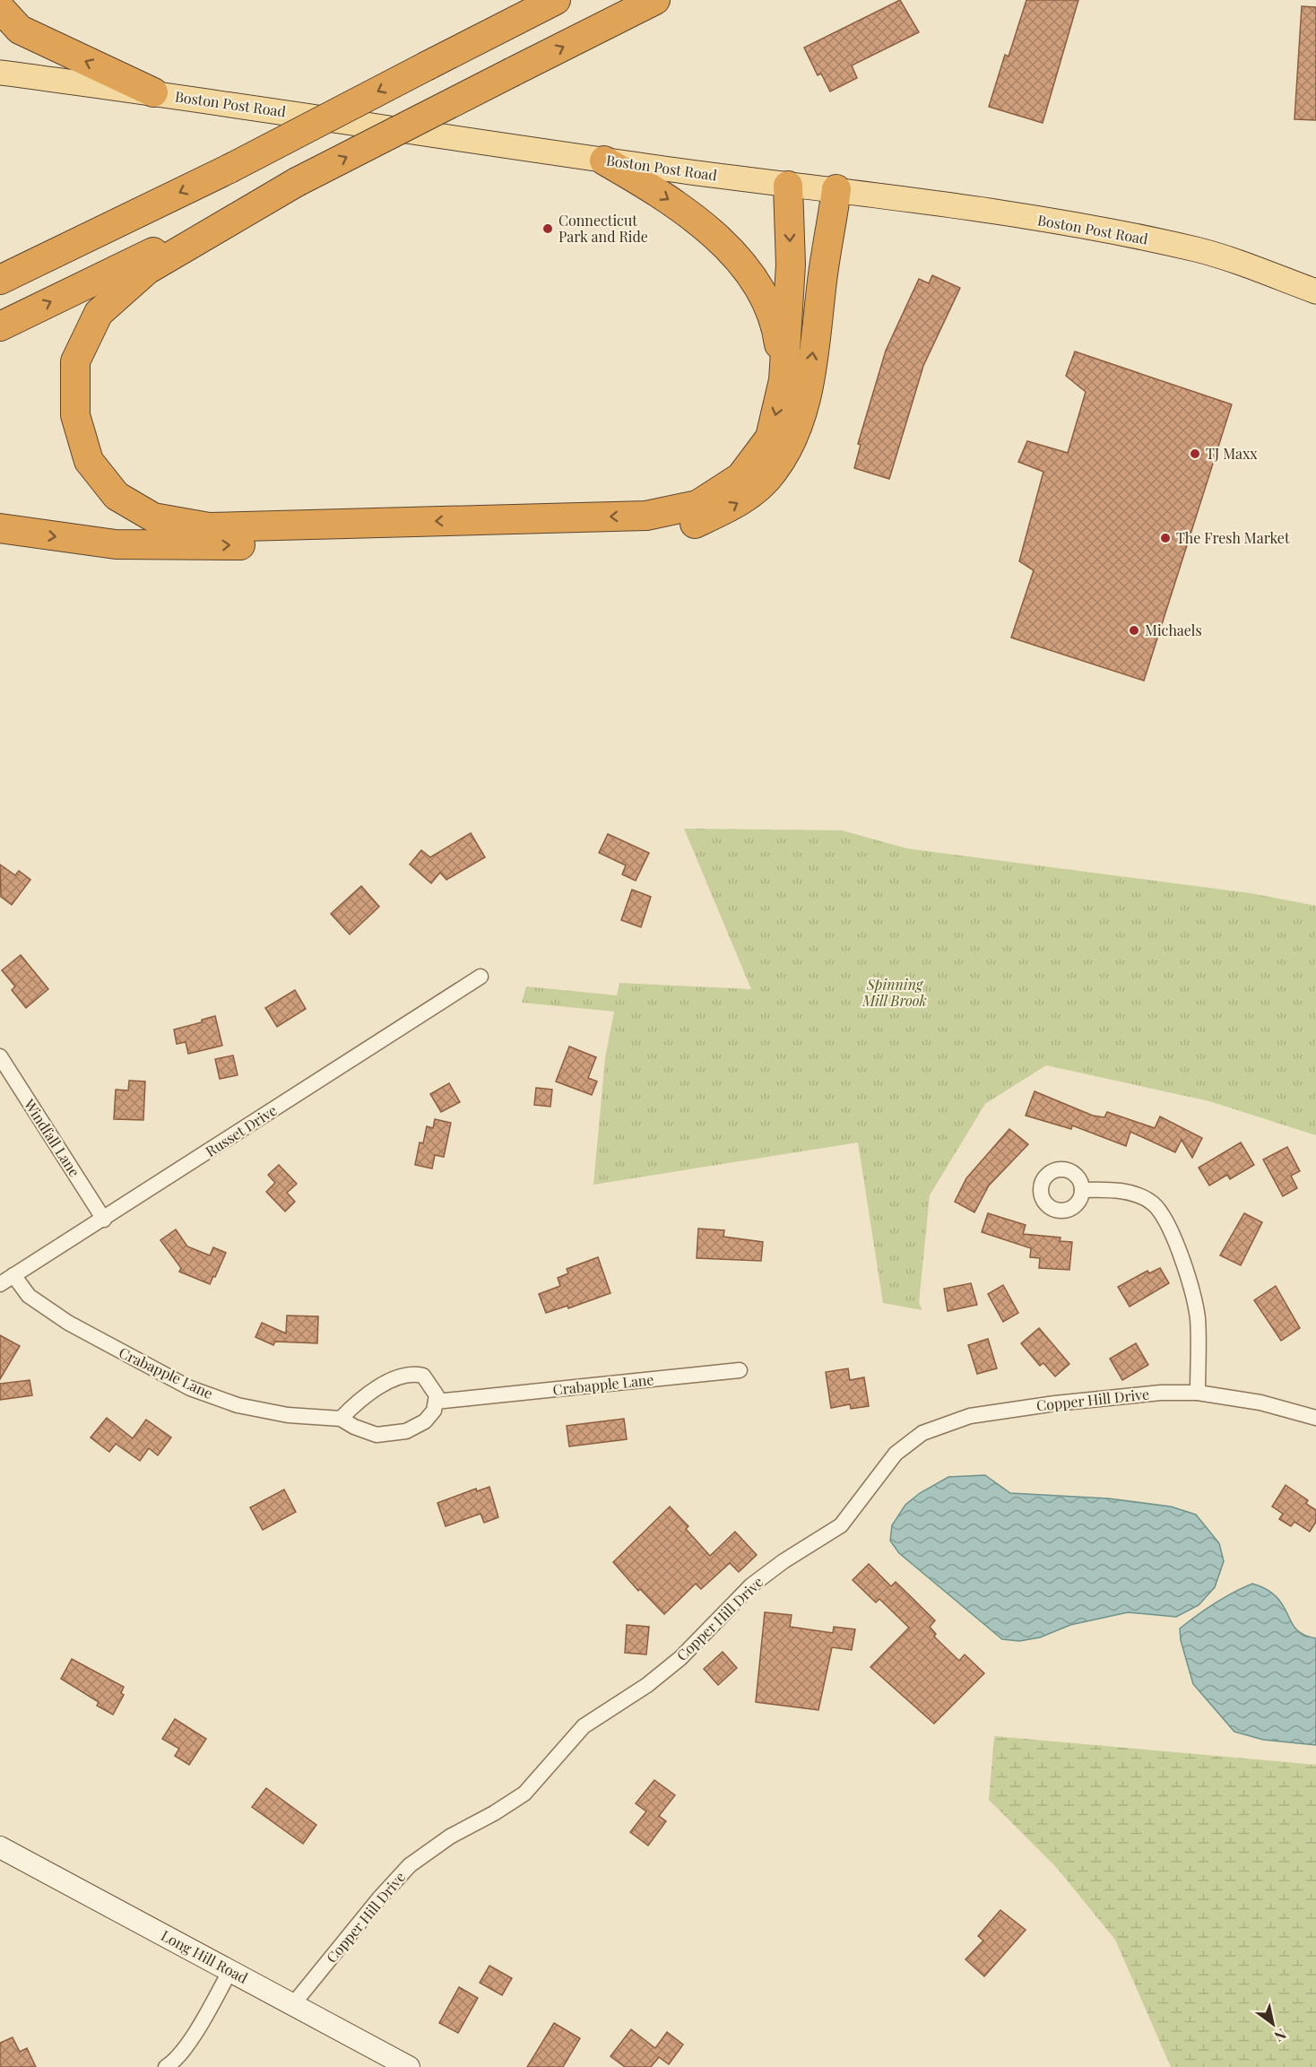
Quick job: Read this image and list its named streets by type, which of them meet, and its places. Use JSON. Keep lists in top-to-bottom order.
{
  "streets": {
    "main road": ["Boston Post Road"],
    "street": [
      "Russet Drive",
      "Windfall Lane",
      "Crabapple Lane",
      "Copper Hill Drive",
      "Long Hill Road"
    ]
  },
  "crossings": [
    ["Russet Drive", "Windfall Lane"],
    ["Russet Drive", "Crabapple Lane"],
    ["Copper Hill Drive", "Long Hill Road"]
  ],
  "parks": ["Spinning Mill Brook"],
  "places": [
    "Connecticut Park and Ride",
    "TJ Maxx",
    "The Fresh Market",
    "Michaels"
  ],
  "north": "bottom right"
}
